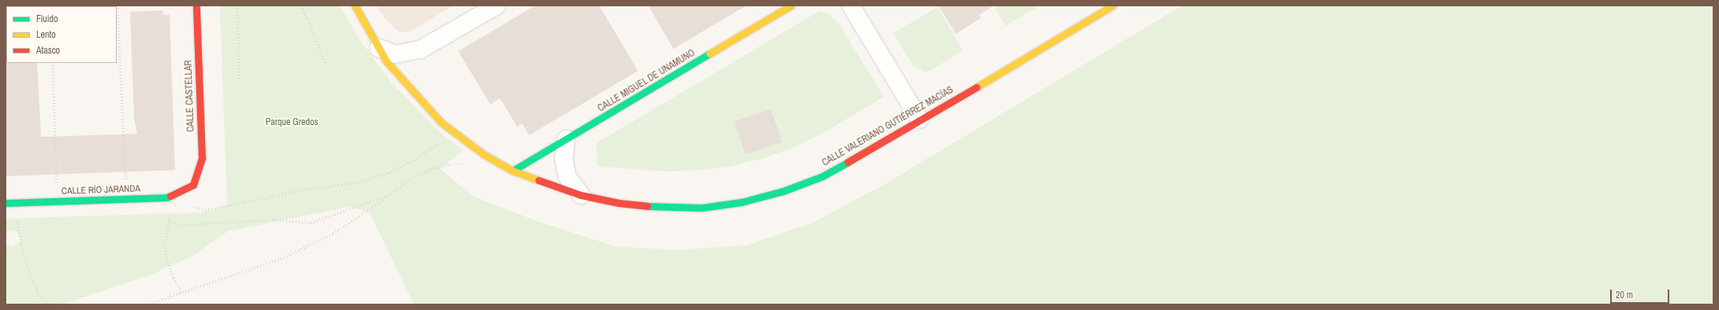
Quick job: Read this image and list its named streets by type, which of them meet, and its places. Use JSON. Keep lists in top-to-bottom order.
{
  "streets": {
    "main road": [
      "CALLE MIGUEL DE UNAMUNO",
      "CALLE CASTELLAR",
      "CALLE VALERIANO GUTIÉRREZ MACÍAS",
      "CALLE RÍO JARANDA"
    ]
  },
  "crossings": [
    ["CALLE MIGUEL DE UNAMUNO", "CALLE VALERIANO GUTIÉRREZ MACÍAS"],
    ["CALLE CASTELLAR", "CALLE RÍO JARANDA"]
  ],
  "parks": ["Parque Gredos"],
  "legend": ["Fluido", "Lento", "Atasco"],
  "scale_bar": "20 m"
}
